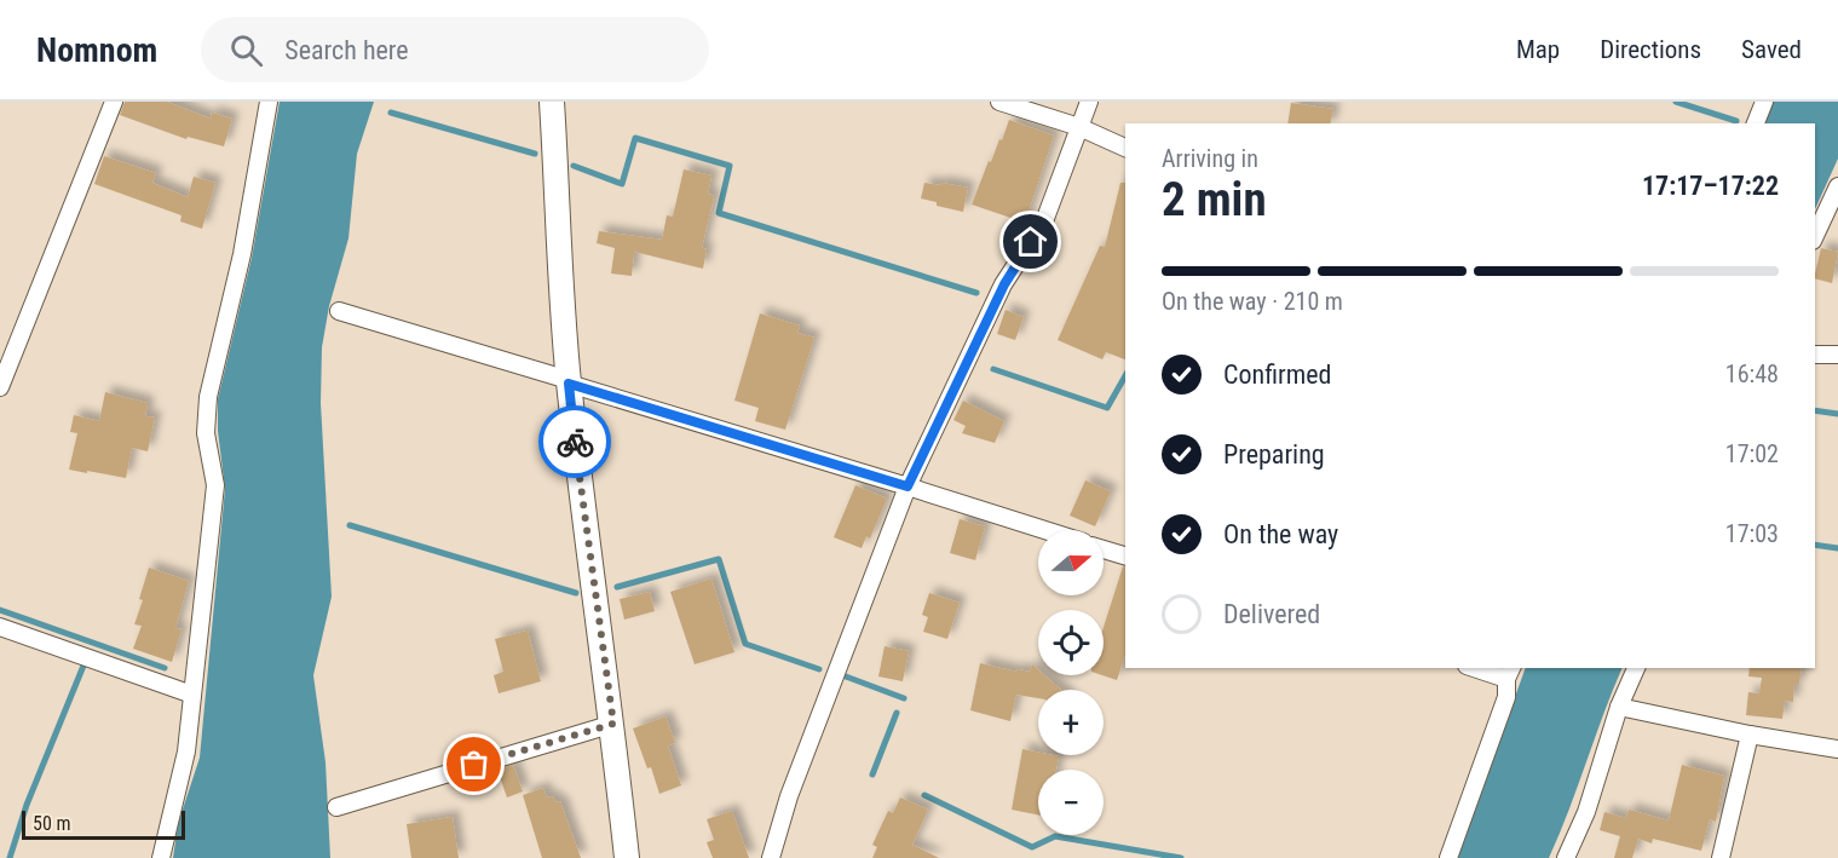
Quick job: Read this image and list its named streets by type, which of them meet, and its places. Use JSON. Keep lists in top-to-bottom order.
{
  "scale_bar": "50 m",
  "north": "right",
  "page": {
    "header": "Nomnom",
    "search": "Search here",
    "nav": ["Map", "Directions", "Saved"],
    "heading": ["2 min", "Arriving in", "17:17–17:22"],
    "bar": "On the way · 210 m",
    "list": [
      ["Confirmed", "16:48"],
      ["Preparing", "17:02"],
      ["On the way", "17:03"],
      "Delivered"
    ],
    "map_buttons": ["+", "−"],
    "scale": "50 m"
  }
}
